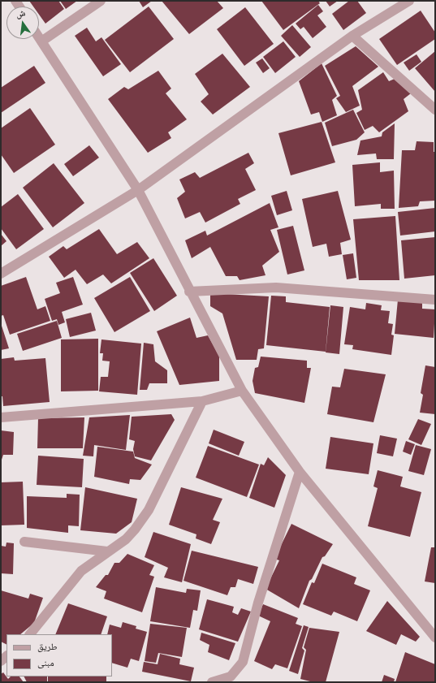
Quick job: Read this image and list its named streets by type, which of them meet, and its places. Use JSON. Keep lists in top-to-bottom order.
{
  "legend": ["طريق", "مبنى"],
  "north": "top"
}
